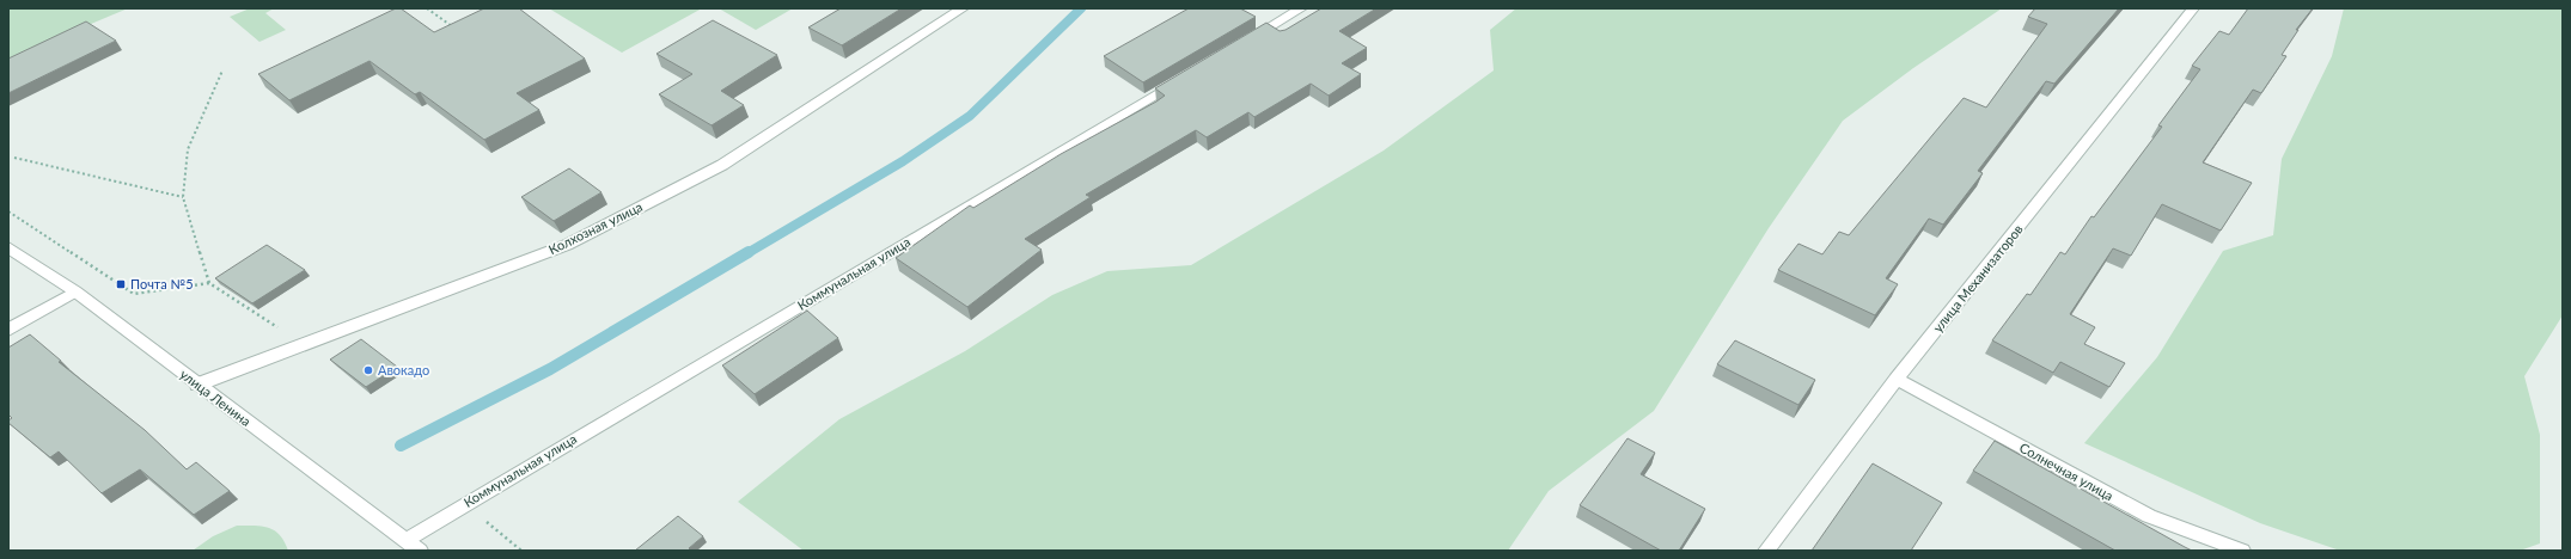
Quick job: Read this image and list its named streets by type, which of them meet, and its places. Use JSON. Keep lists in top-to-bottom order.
{
  "streets": {
    "street": [
      "Колхозная улица",
      "Коммунальная улица",
      "улица Механизаторов",
      "улица Ленина",
      "Солнечная улица"
    ]
  },
  "crossings": [
    ["Колхозная улица", "улица Ленина"],
    ["Коммунальная улица", "улица Ленина"],
    ["улица Механизаторов", "Солнечная улица"]
  ],
  "places": {
    "transit": ["Почта №5"],
    "other": ["Авокадо"]
  }
}
